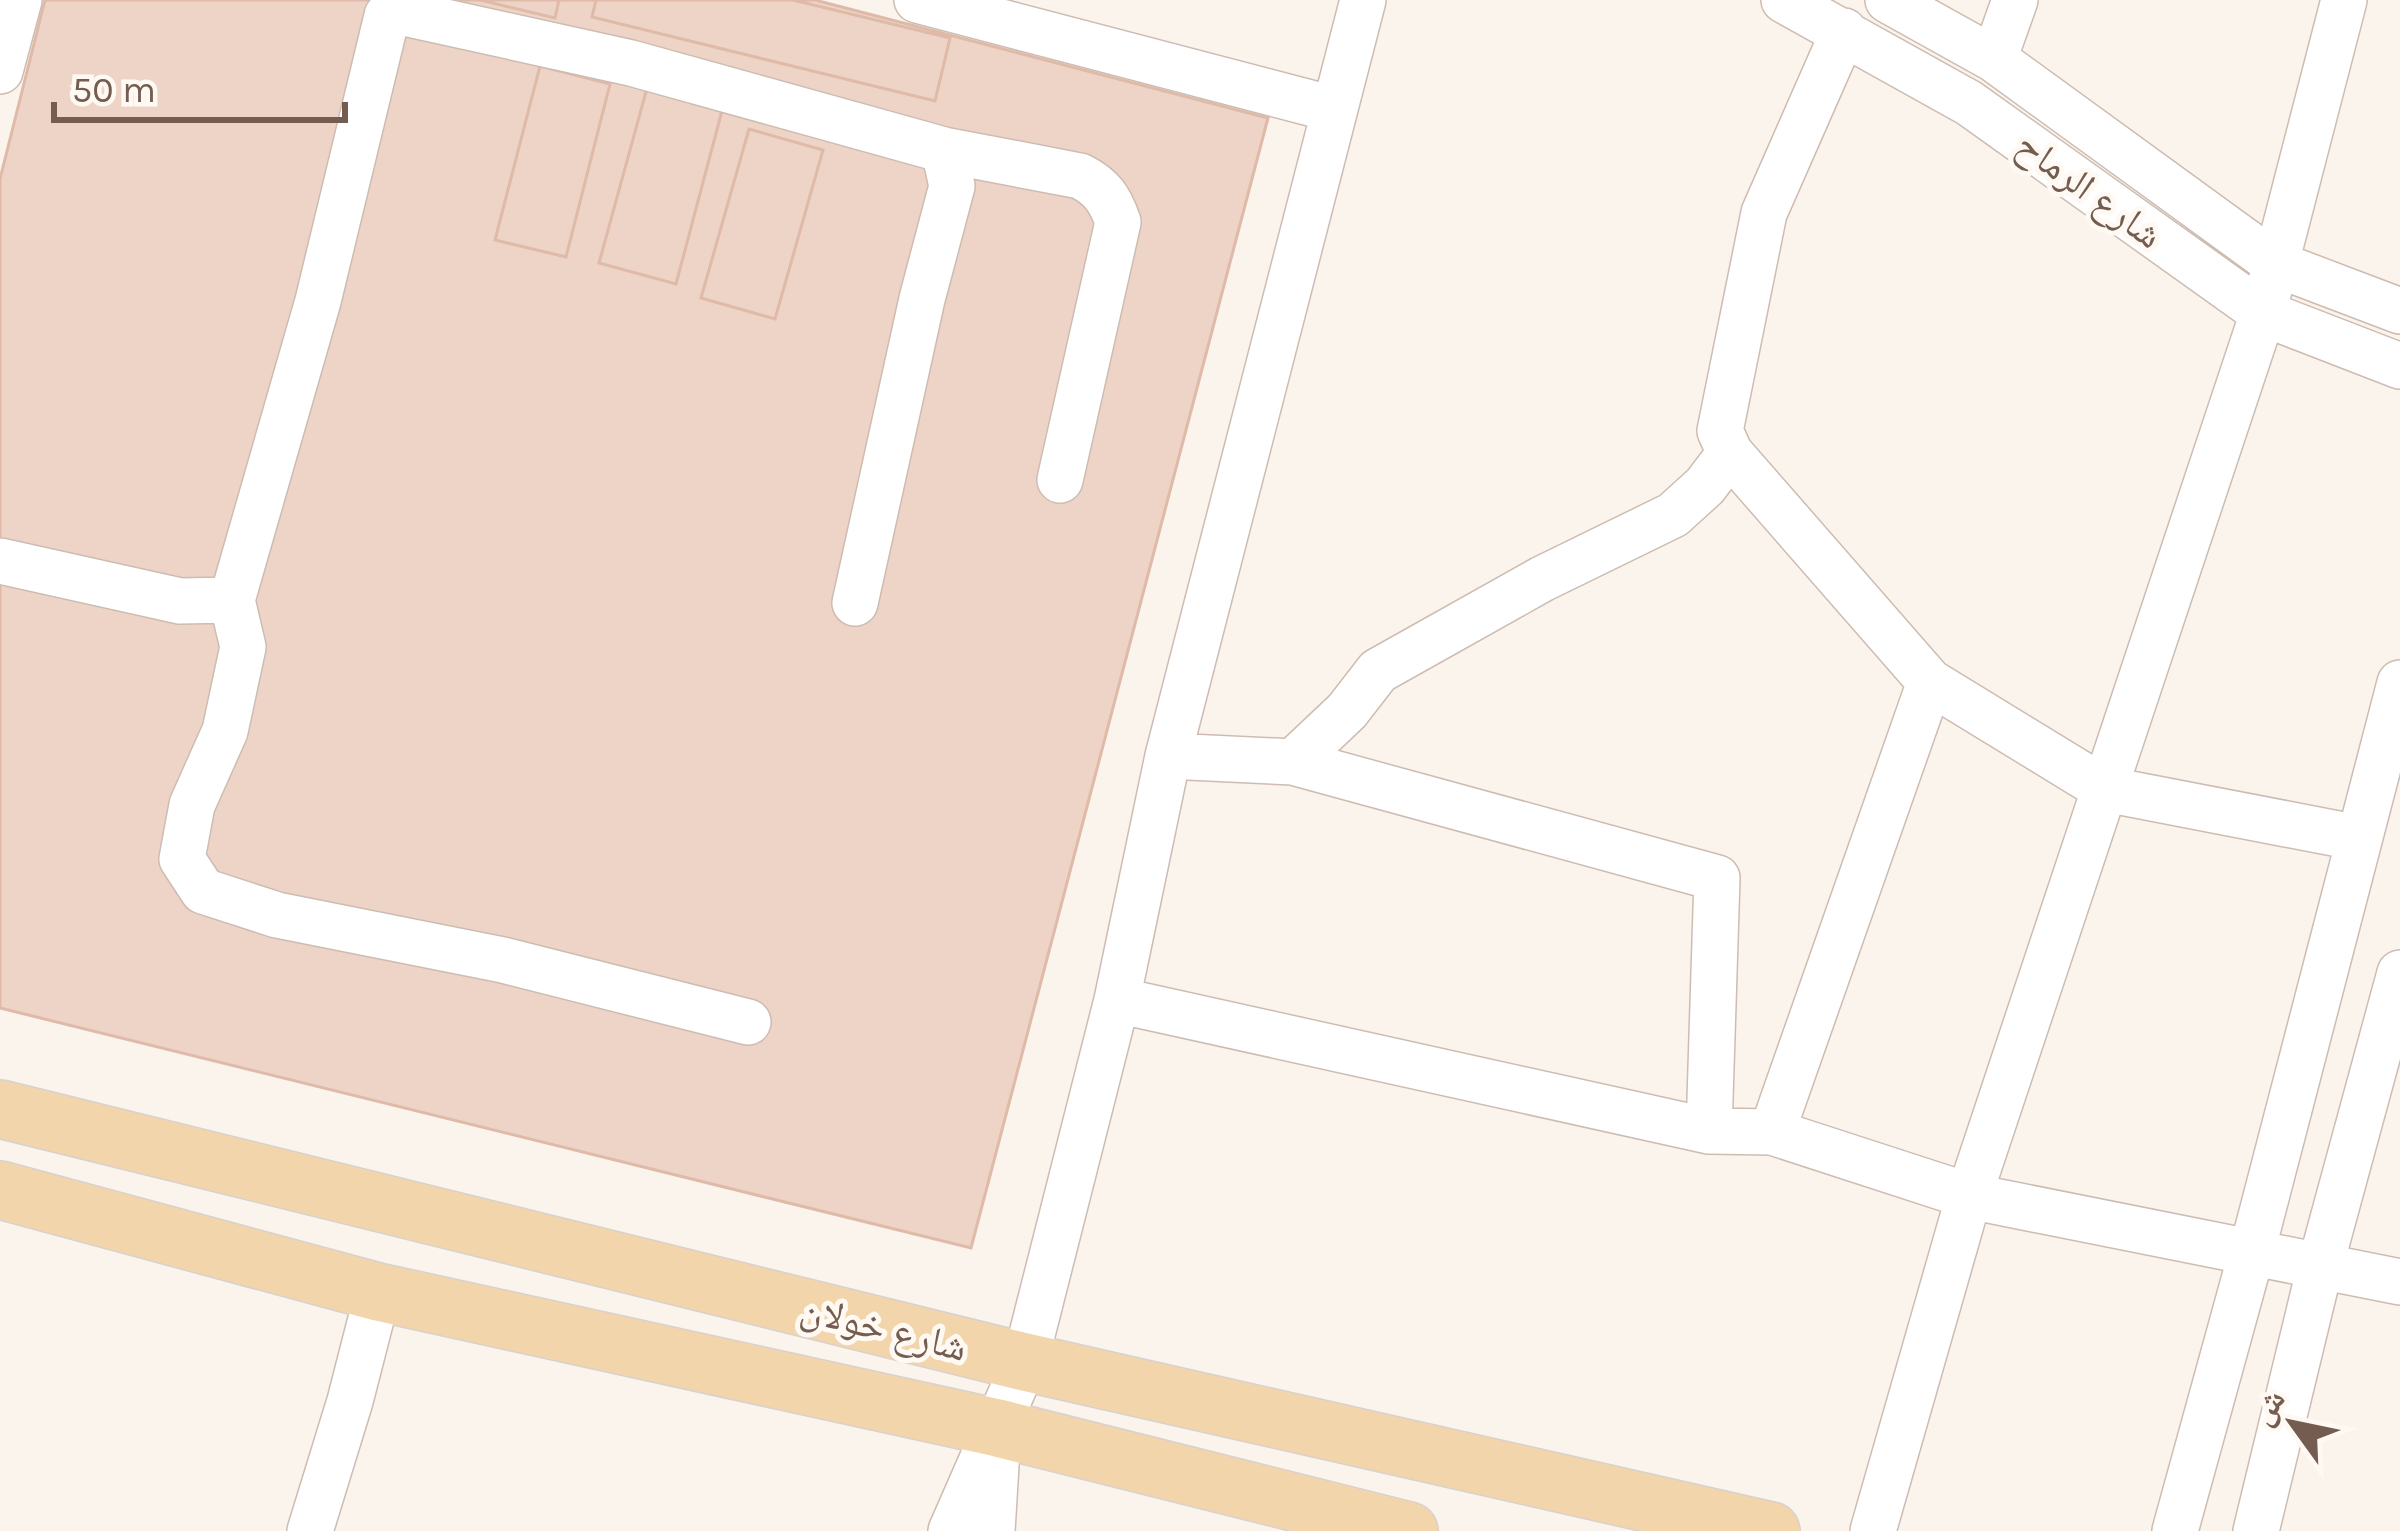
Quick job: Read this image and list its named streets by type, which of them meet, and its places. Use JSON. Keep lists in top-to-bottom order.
{
  "streets": {
    "main road": ["شارع خولان"],
    "street": ["شارع الرماح"]
  },
  "scale_bar": "50 m",
  "north": "top left"
}
